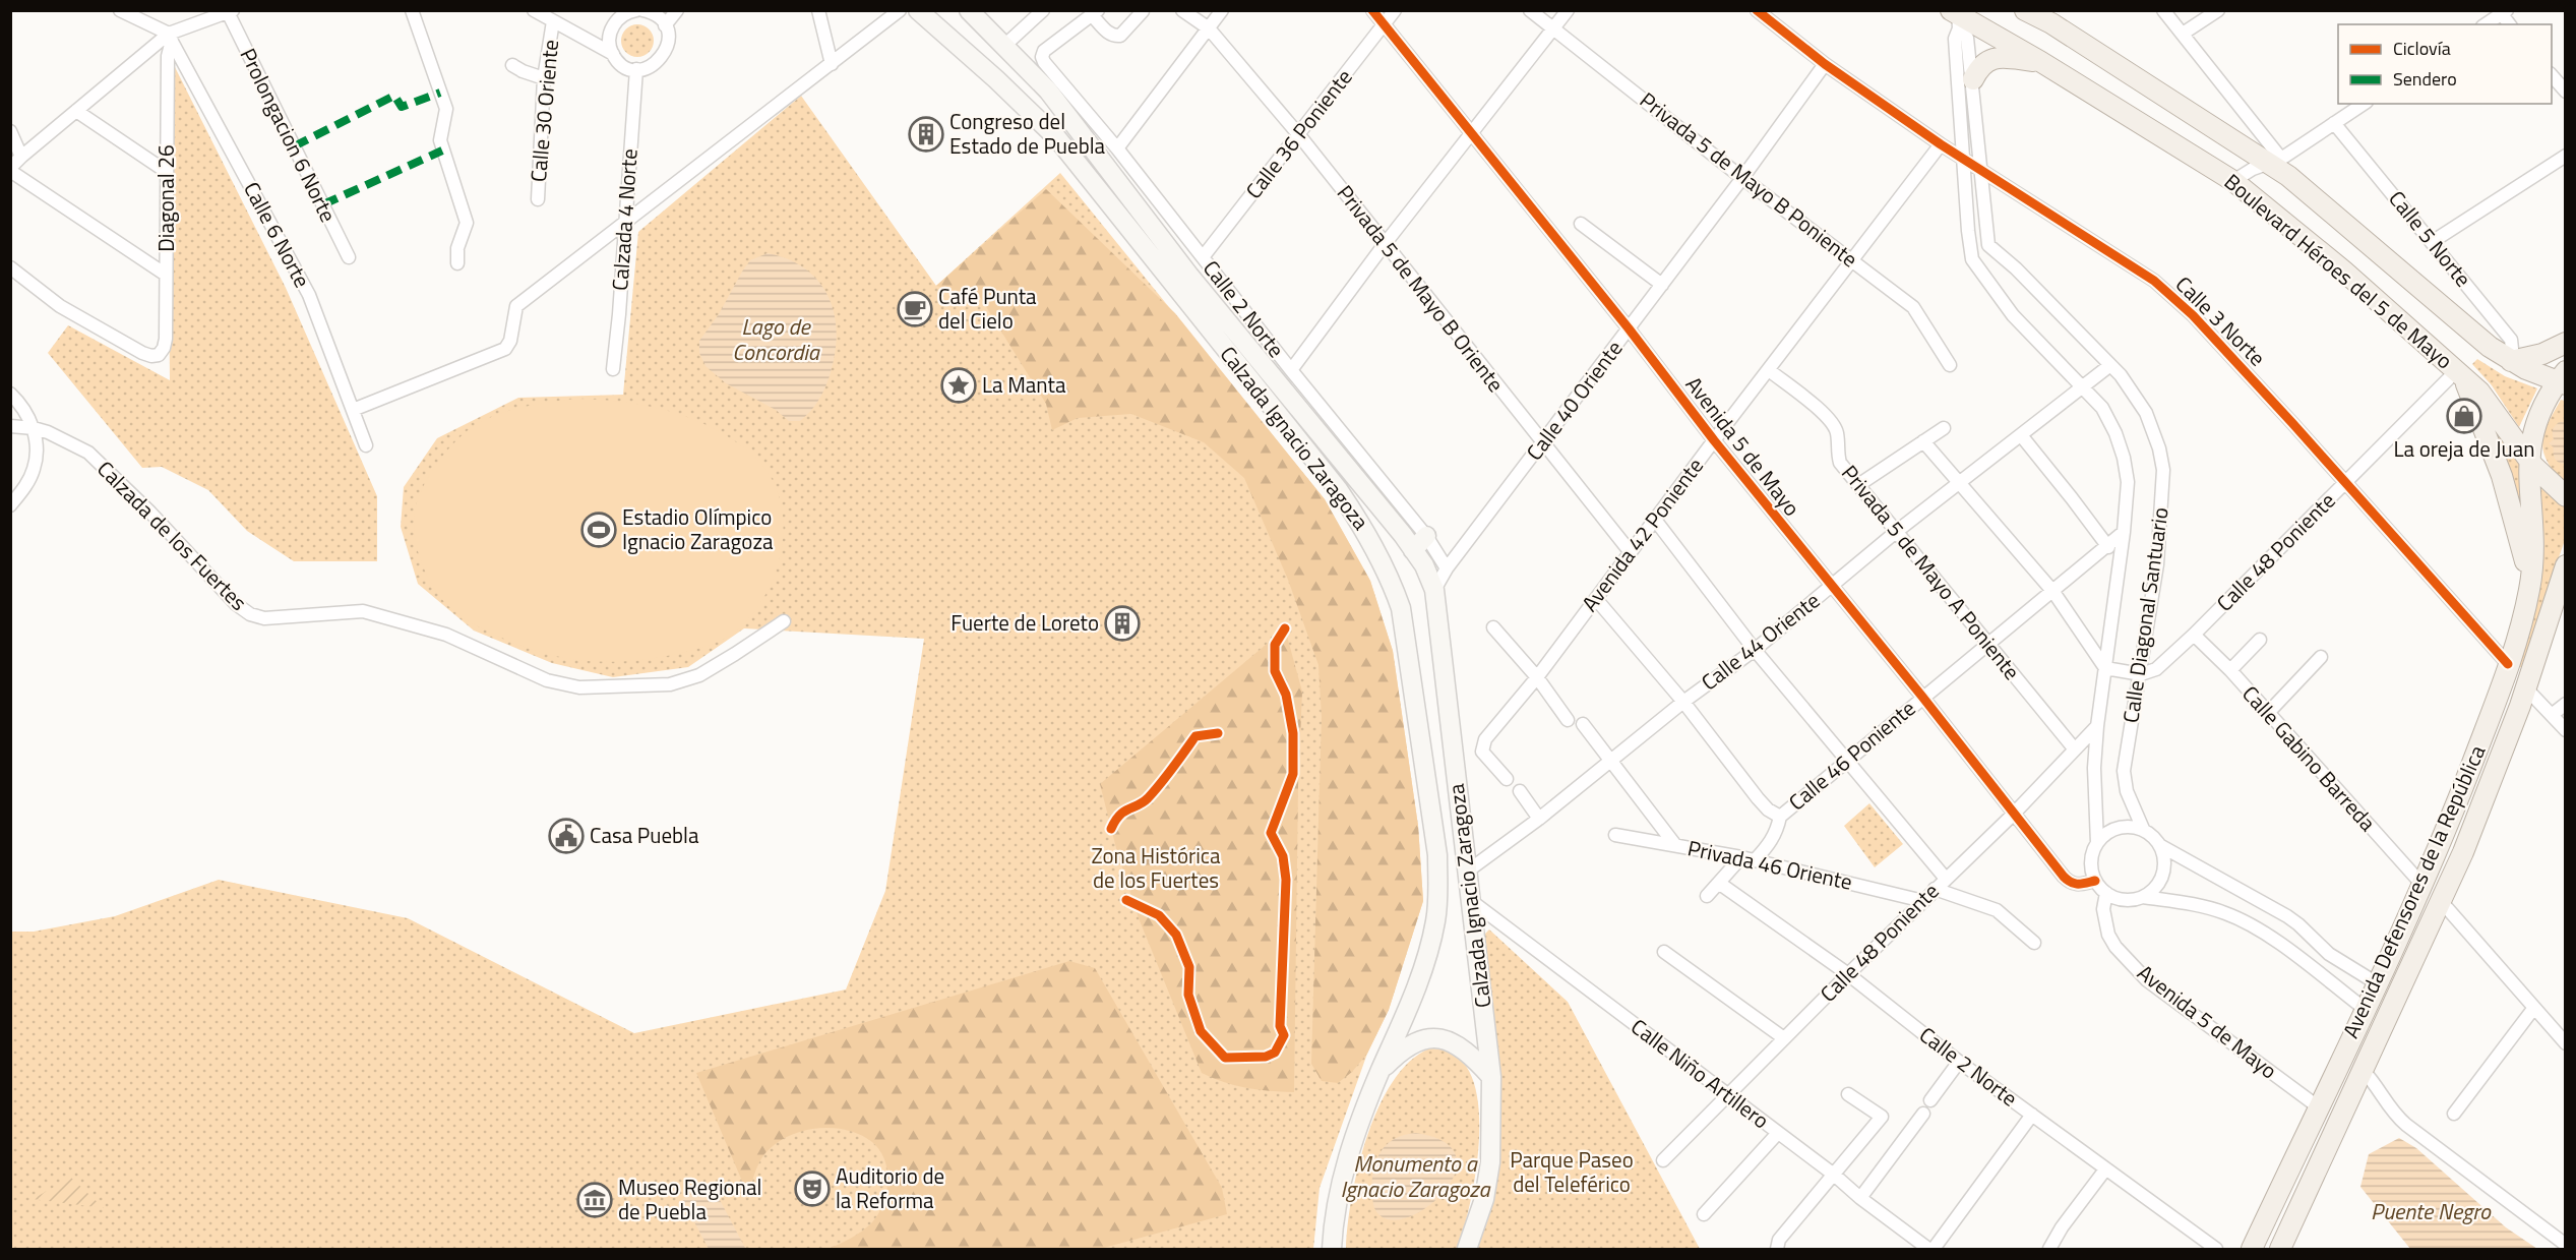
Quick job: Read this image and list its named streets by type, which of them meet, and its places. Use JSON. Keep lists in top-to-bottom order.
{
  "streets": {
    "main road": ["Boulevard Héroes del 5 de Mayo", "Calzada Ignacio Zaragoza", "Avenida Defensores de la República"],
    "street": [
      "Calle 30 Oriente",
      "Calle 36 Poniente",
      "Prolongacion 6 Norte",
      "Privada 5 de Mayo B Poniente",
      "Diagonal 26",
      "Calzada 4 Norte",
      "Calle 6 Norte",
      "Calle 5 Norte",
      "Privada 5 de Mayo B Oriente",
      "Calle 2 Norte",
      "Calle 3 Norte",
      "Calle 40 Oriente",
      "Avenida 5 de Mayo",
      "Avenida 42 Poniente",
      "Calzada de los Fuertes",
      "Calle 48 Poniente",
      "Privada 5 de Mayo A Poniente",
      "Calle Diagonal Santuario",
      "Calle 44 Oriente",
      "Calle 46 Poniente",
      "Calle Gabino Barreda",
      "Privada 46 Oriente",
      "Calle Niño Artillero"
    ]
  },
  "crossings": [
    ["Calle 30 Oriente", "Calzada 4 Norte"],
    ["Calle 36 Poniente", "Privada 5 de Mayo B Oriente"],
    ["Calle 36 Poniente", "Calle 2 Norte"],
    ["Calle 36 Poniente", "Avenida 5 de Mayo"],
    ["Privada 5 de Mayo B Poniente", "Calle 40 Oriente"],
    ["Privada 5 de Mayo B Poniente", "Avenida 42 Poniente"],
    ["Diagonal 26", "Calle 6 Norte"],
    ["Calle 5 Norte", "Boulevard Héroes del 5 de Mayo"],
    ["Boulevard Héroes del 5 de Mayo", "Calle 48 Poniente"],
    ["Boulevard Héroes del 5 de Mayo", "Calle Diagonal Santuario"],
    ["Boulevard Héroes del 5 de Mayo", "Avenida Defensores de la República"],
    ["Privada 5 de Mayo B Oriente", "Calle 40 Oriente"],
    ["Privada 5 de Mayo B Oriente", "Avenida 42 Poniente"],
    ["Calle 2 Norte", "Calle 40 Oriente"],
    ["Calle 2 Norte", "Calzada Ignacio Zaragoza"],
    ["Calle 2 Norte", "Calle 48 Poniente"],
    ["Calle 3 Norte", "Calle 40 Oriente"],
    ["Calle 3 Norte", "Avenida 42 Poniente"],
    ["Calle 3 Norte", "Calle 48 Poniente"],
    ["Calle 3 Norte", "Calle Diagonal Santuario"],
    ["Calle 3 Norte", "Avenida Defensores de la República"],
    ["Calle 40 Oriente", "Calzada Ignacio Zaragoza"],
    ["Calle 40 Oriente", "Avenida 5 de Mayo"],
    ["Calzada Ignacio Zaragoza", "Calle 44 Oriente"],
    ["Calzada Ignacio Zaragoza", "Calle Niño Artillero"],
    ["Avenida 5 de Mayo", "Avenida 42 Poniente"],
    ["Avenida 5 de Mayo", "Calle 48 Poniente"],
    ["Avenida 5 de Mayo", "Calle Diagonal Santuario"],
    ["Avenida 5 de Mayo", "Calle 44 Oriente"],
    ["Avenida 5 de Mayo", "Calle 46 Poniente"],
    ["Avenida 5 de Mayo", "Avenida Defensores de la República"],
    ["Avenida 42 Poniente", "Privada 5 de Mayo A Poniente"],
    ["Calle 48 Poniente", "Privada 5 de Mayo A Poniente"],
    ["Calle 48 Poniente", "Calle Diagonal Santuario"],
    ["Calle 48 Poniente", "Calle Gabino Barreda"],
    ["Calle 48 Poniente", "Privada 46 Oriente"],
    ["Calle 48 Poniente", "Calle Niño Artillero"],
    ["Privada 5 de Mayo A Poniente", "Calle 44 Oriente"],
    ["Privada 5 de Mayo A Poniente", "Calle 46 Poniente"],
    ["Calle Diagonal Santuario", "Calle 44 Oriente"],
    ["Calle Diagonal Santuario", "Calle 46 Poniente"],
    ["Calle Gabino Barreda", "Avenida Defensores de la República"]
  ],
  "water": ["Lago de Concordia", "Monumento a Ignacio Zaragoza", "Puente Negro"],
  "parks": ["Zona Histórica de los Fuertes", "Parque Paseo del Teleférico"],
  "places": {
    "building": ["Congreso del Estado de Puebla", "Fuerte de Loreto"],
    "cafe": ["Café Punta del Cielo"],
    "place": ["La Manta"],
    "shop": ["La oreja de Juan"],
    "sports": ["Estadio Olímpico Ignacio Zaragoza"],
    "public building": ["Casa Puebla"],
    "theatre": ["Auditorio de la Reforma"],
    "museum": ["Museo Regional de Puebla"]
  },
  "legend": ["Ciclovía", "Sendero"]
}
